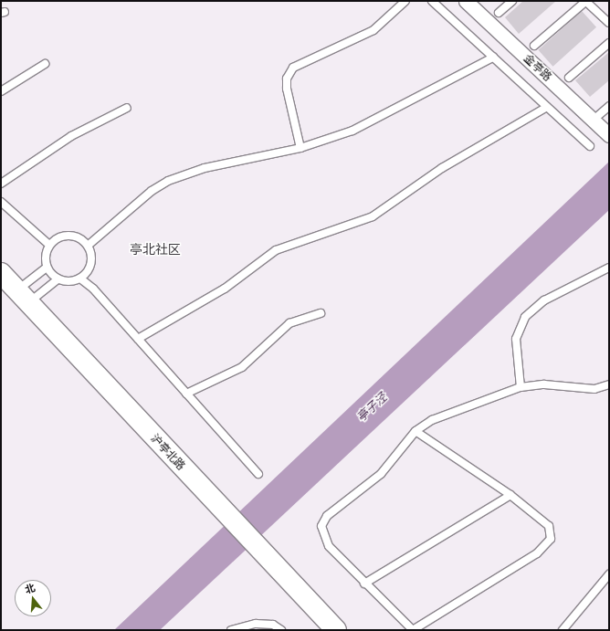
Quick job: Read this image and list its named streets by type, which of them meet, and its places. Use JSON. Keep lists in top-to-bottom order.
{
  "streets": {
    "street": ["金亭路", "沪亭北路"]
  },
  "districts": ["亭北社区"],
  "water": ["亭子泾"],
  "north": "top"
}
